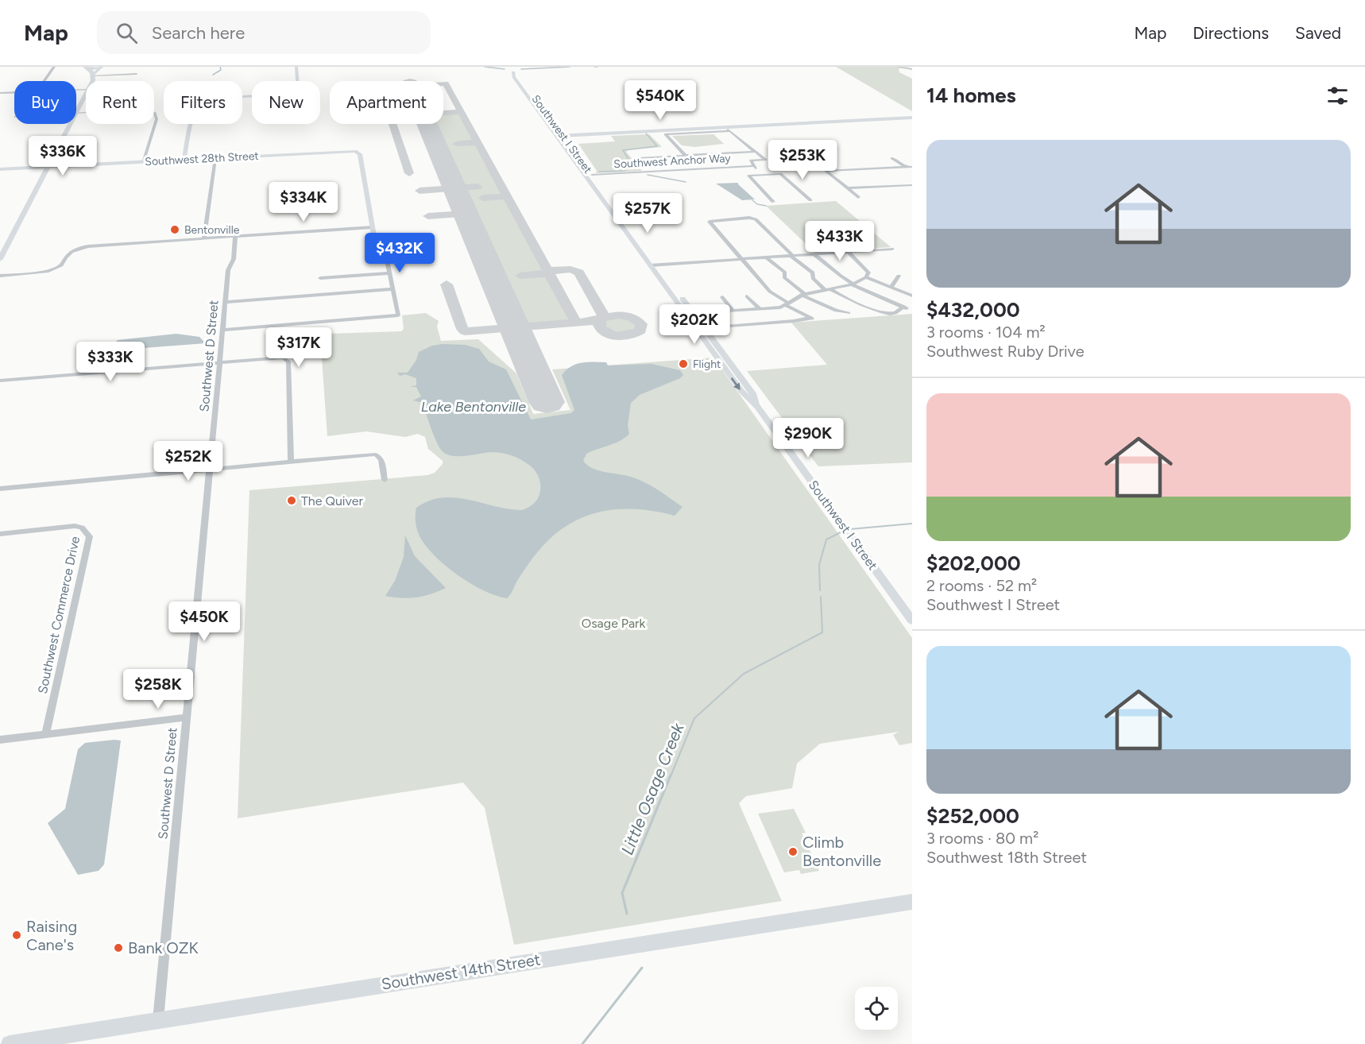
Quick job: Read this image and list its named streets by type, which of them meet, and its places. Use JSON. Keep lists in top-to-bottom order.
{
  "streets": {
    "main road": ["Southwest 14th Street"],
    "street": [
      "Southwest I Street",
      "Southwest 28th Street",
      "Southwest Anchor Way",
      "Southwest D Street",
      "Southwest Commerce Drive"
    ]
  },
  "crossings": [
    ["Southwest I Street", "Southwest Anchor Way"],
    ["Southwest D Street", "Southwest 14th Street"]
  ],
  "water": ["Lake Bentonville", "Little Osage Creek"],
  "parks": ["Osage Park"],
  "places": [
    "Bentonville",
    "Flight",
    "The Quiver",
    "Climb Bentonville",
    "Raising Cane's",
    "Bank OZK"
  ],
  "page": {
    "header": "Map",
    "search": "Search here",
    "nav": ["Map", "Directions", "Saved"],
    "heading": "14 homes",
    "price": [
      "$540K",
      "$336K",
      "$253K",
      "$334K",
      "$257K",
      "$433K",
      "$432K",
      "$202K",
      "$317K",
      "$333K",
      "$290K",
      "$252K",
      "$450K",
      "$258K"
    ],
    "chip": [
      "Buy",
      "Rent",
      "Filters",
      "New",
      "Apartment"
    ],
    "list": [
      {
        "name": "$432,000",
        "note": "3 rooms · 104 m² · Southwest Ruby Drive"
      },
      {
        "name": "$202,000",
        "note": "2 rooms · 52 m² · Southwest I Street"
      },
      {
        "name": "$252,000",
        "note": "3 rooms · 80 m² · Southwest 18th Street"
      }
    ]
  }
}
